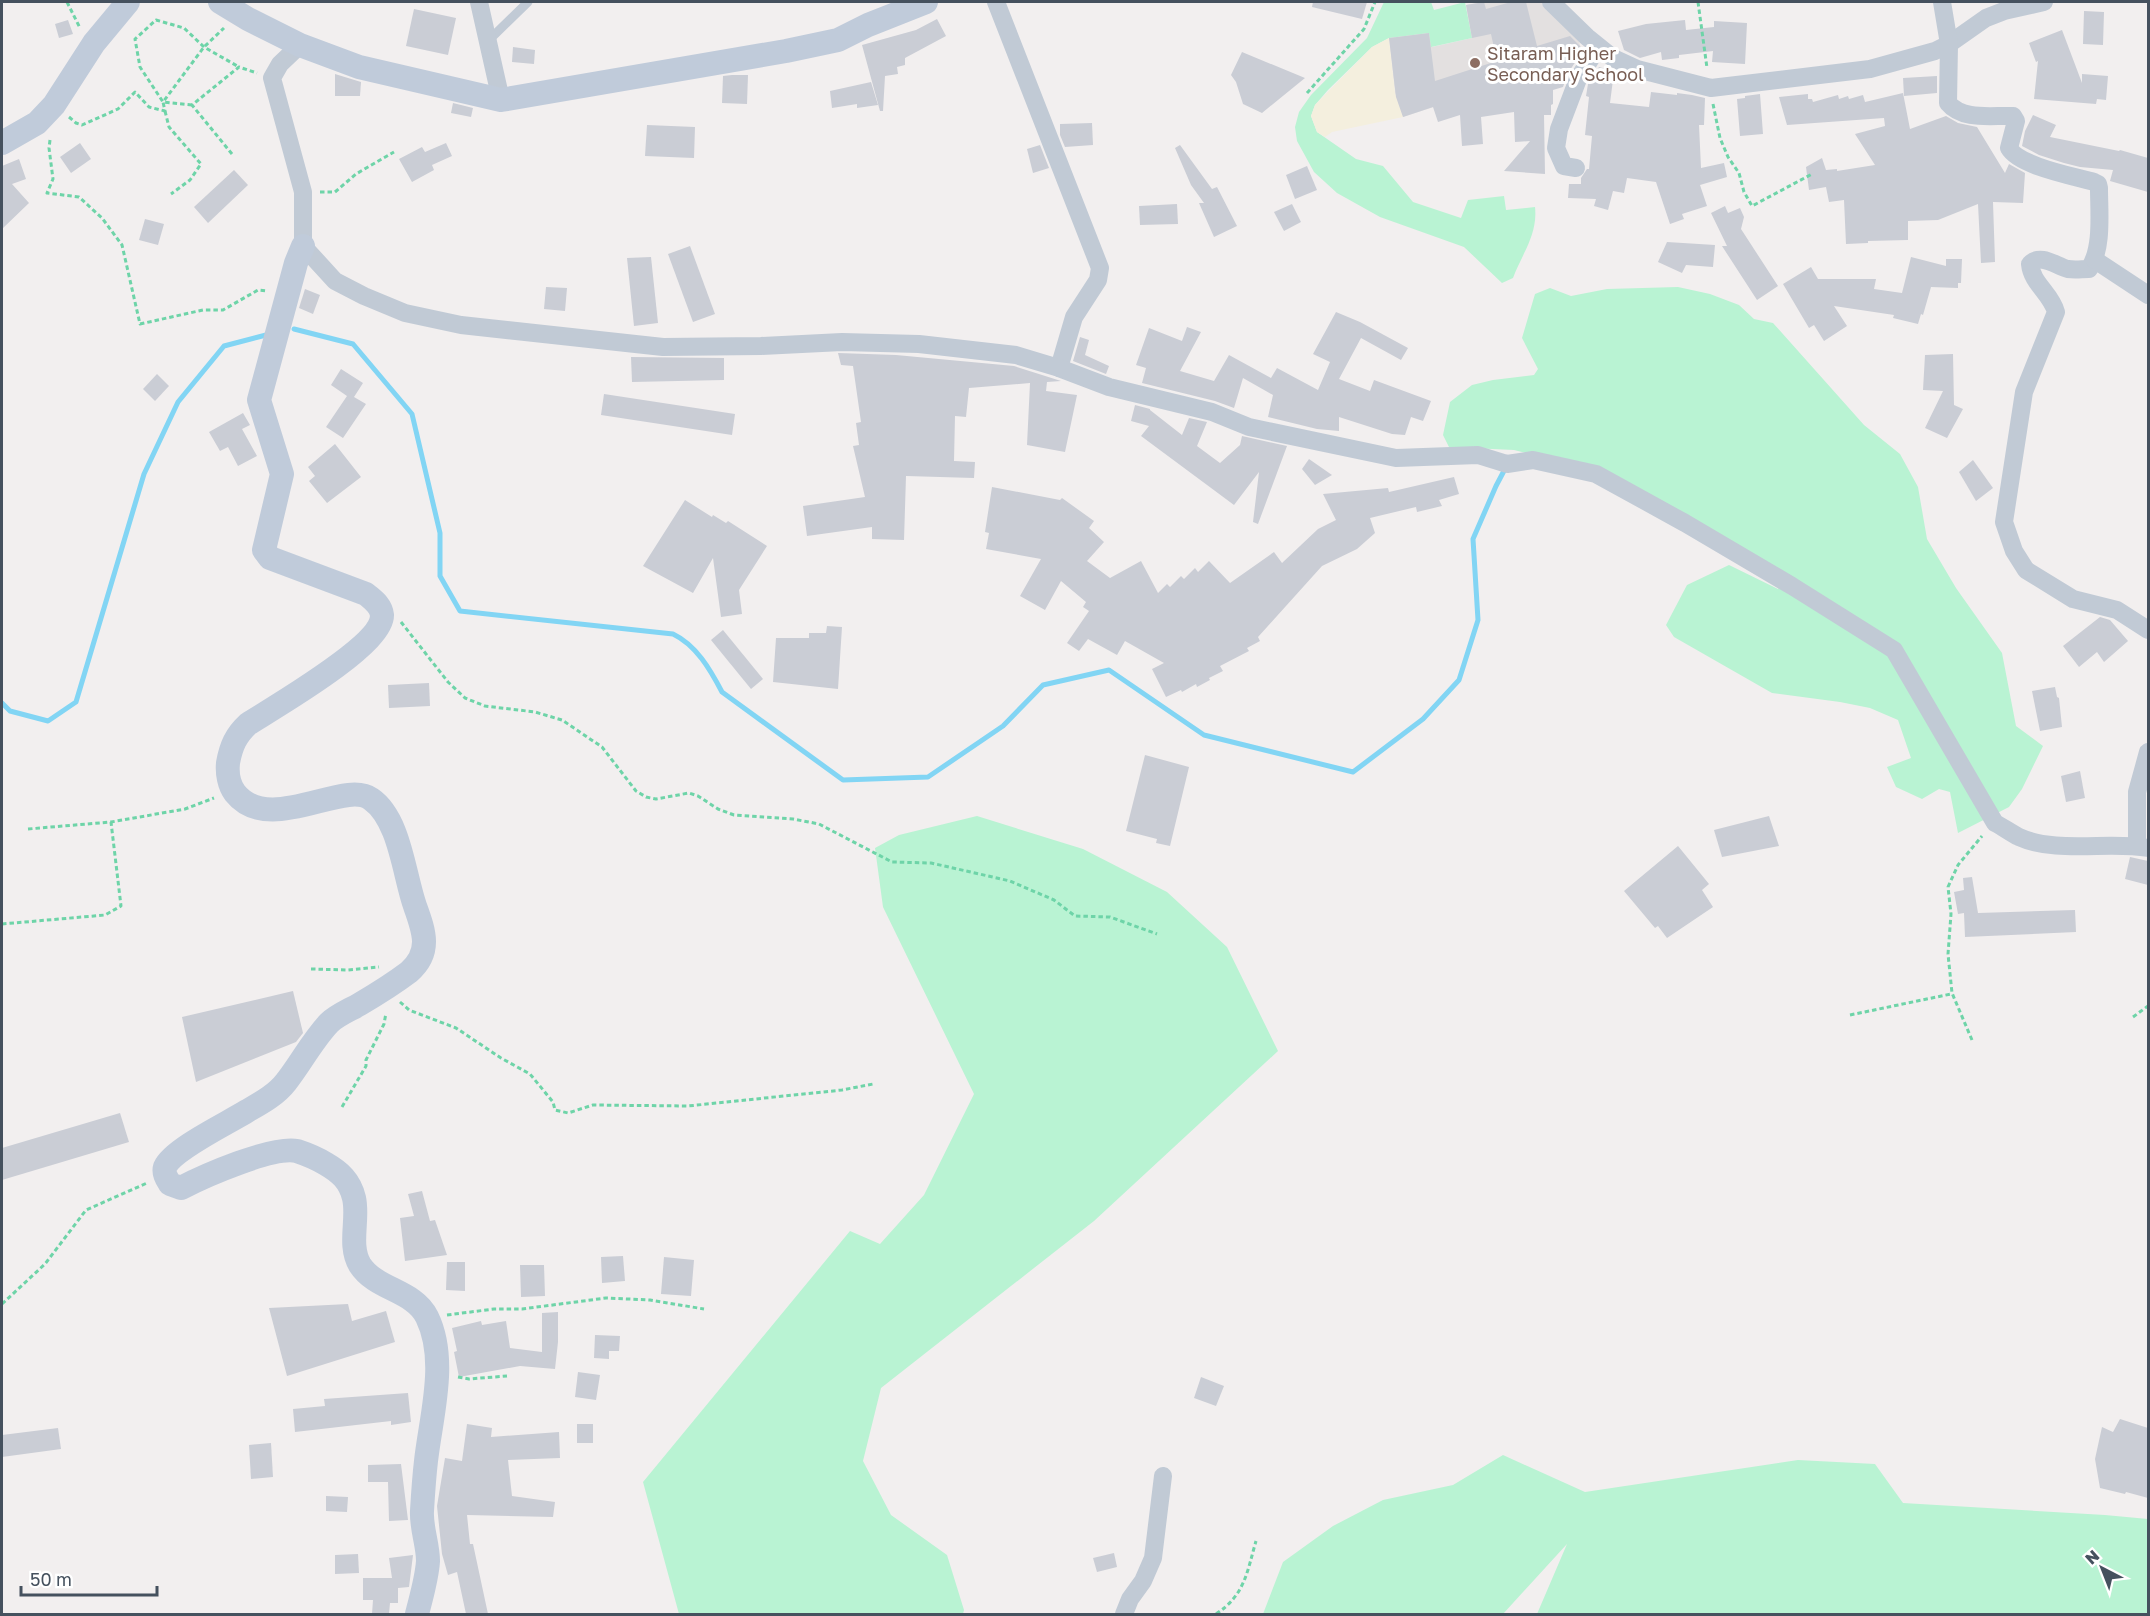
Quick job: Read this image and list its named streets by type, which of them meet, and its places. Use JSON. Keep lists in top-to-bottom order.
{
  "places": ["Sitaram Higher Secondary School"],
  "scale_bar": "50 m",
  "north": "top left"
}
